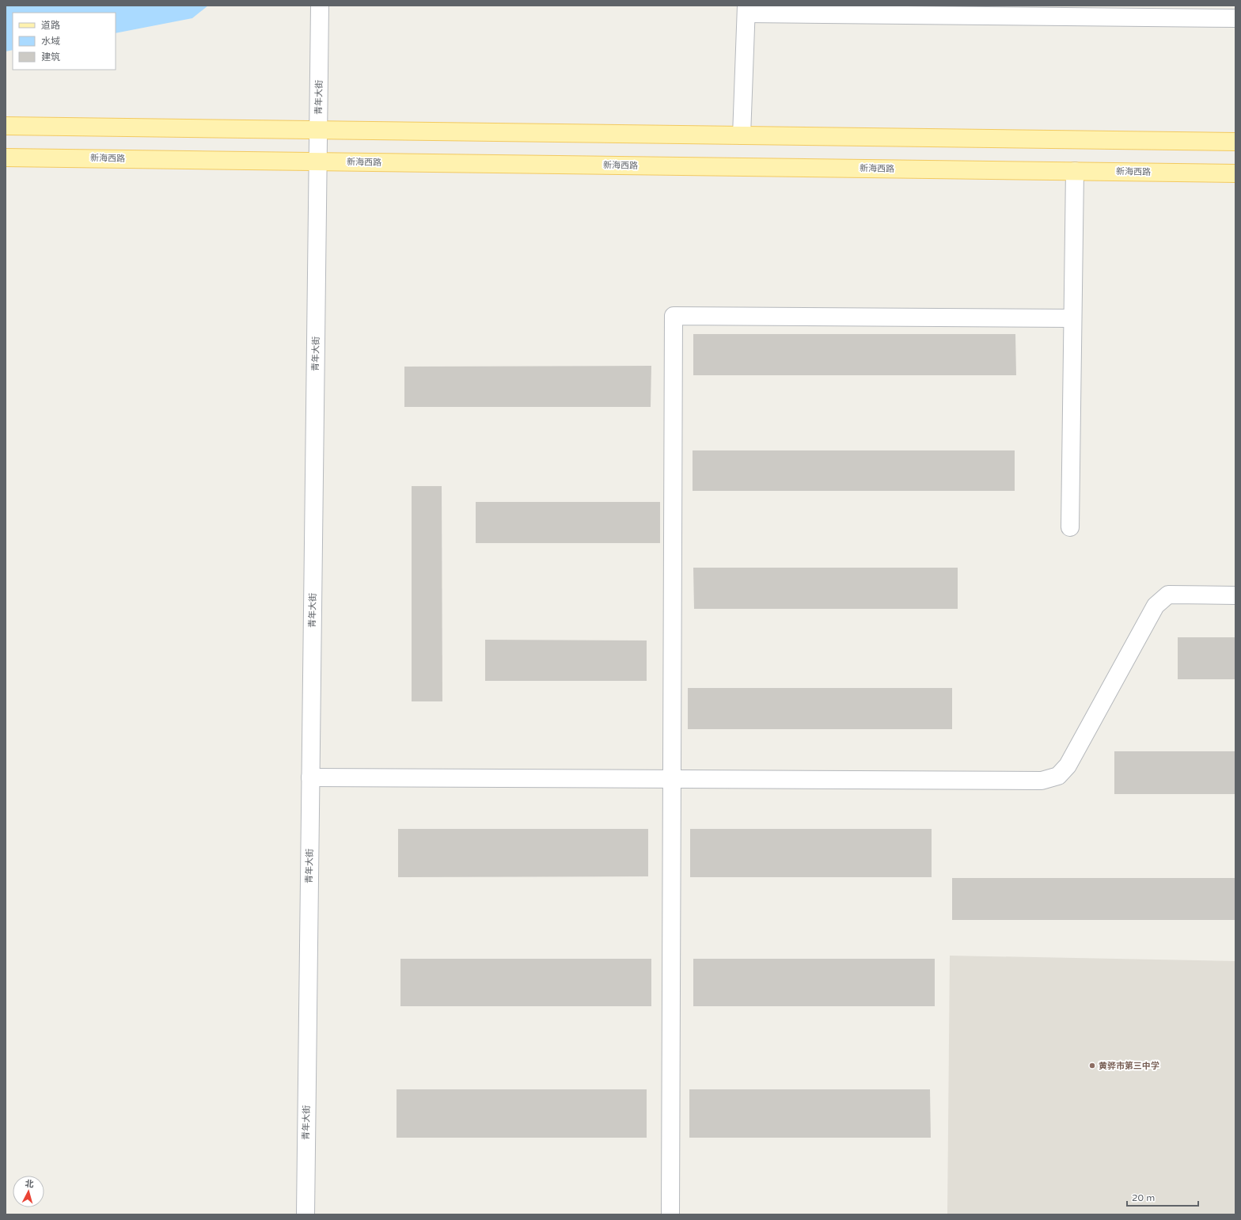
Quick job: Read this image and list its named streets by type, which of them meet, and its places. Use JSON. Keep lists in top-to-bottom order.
{
  "streets": {
    "main road": ["新海西路"],
    "street": ["青年大街"]
  },
  "crossings": [
    ["青年大街", "新海西路"]
  ],
  "places": ["黄骅市第三中学"],
  "legend": ["道路", "水域", "建筑"],
  "scale_bar": "20 m",
  "north": "top"
}
